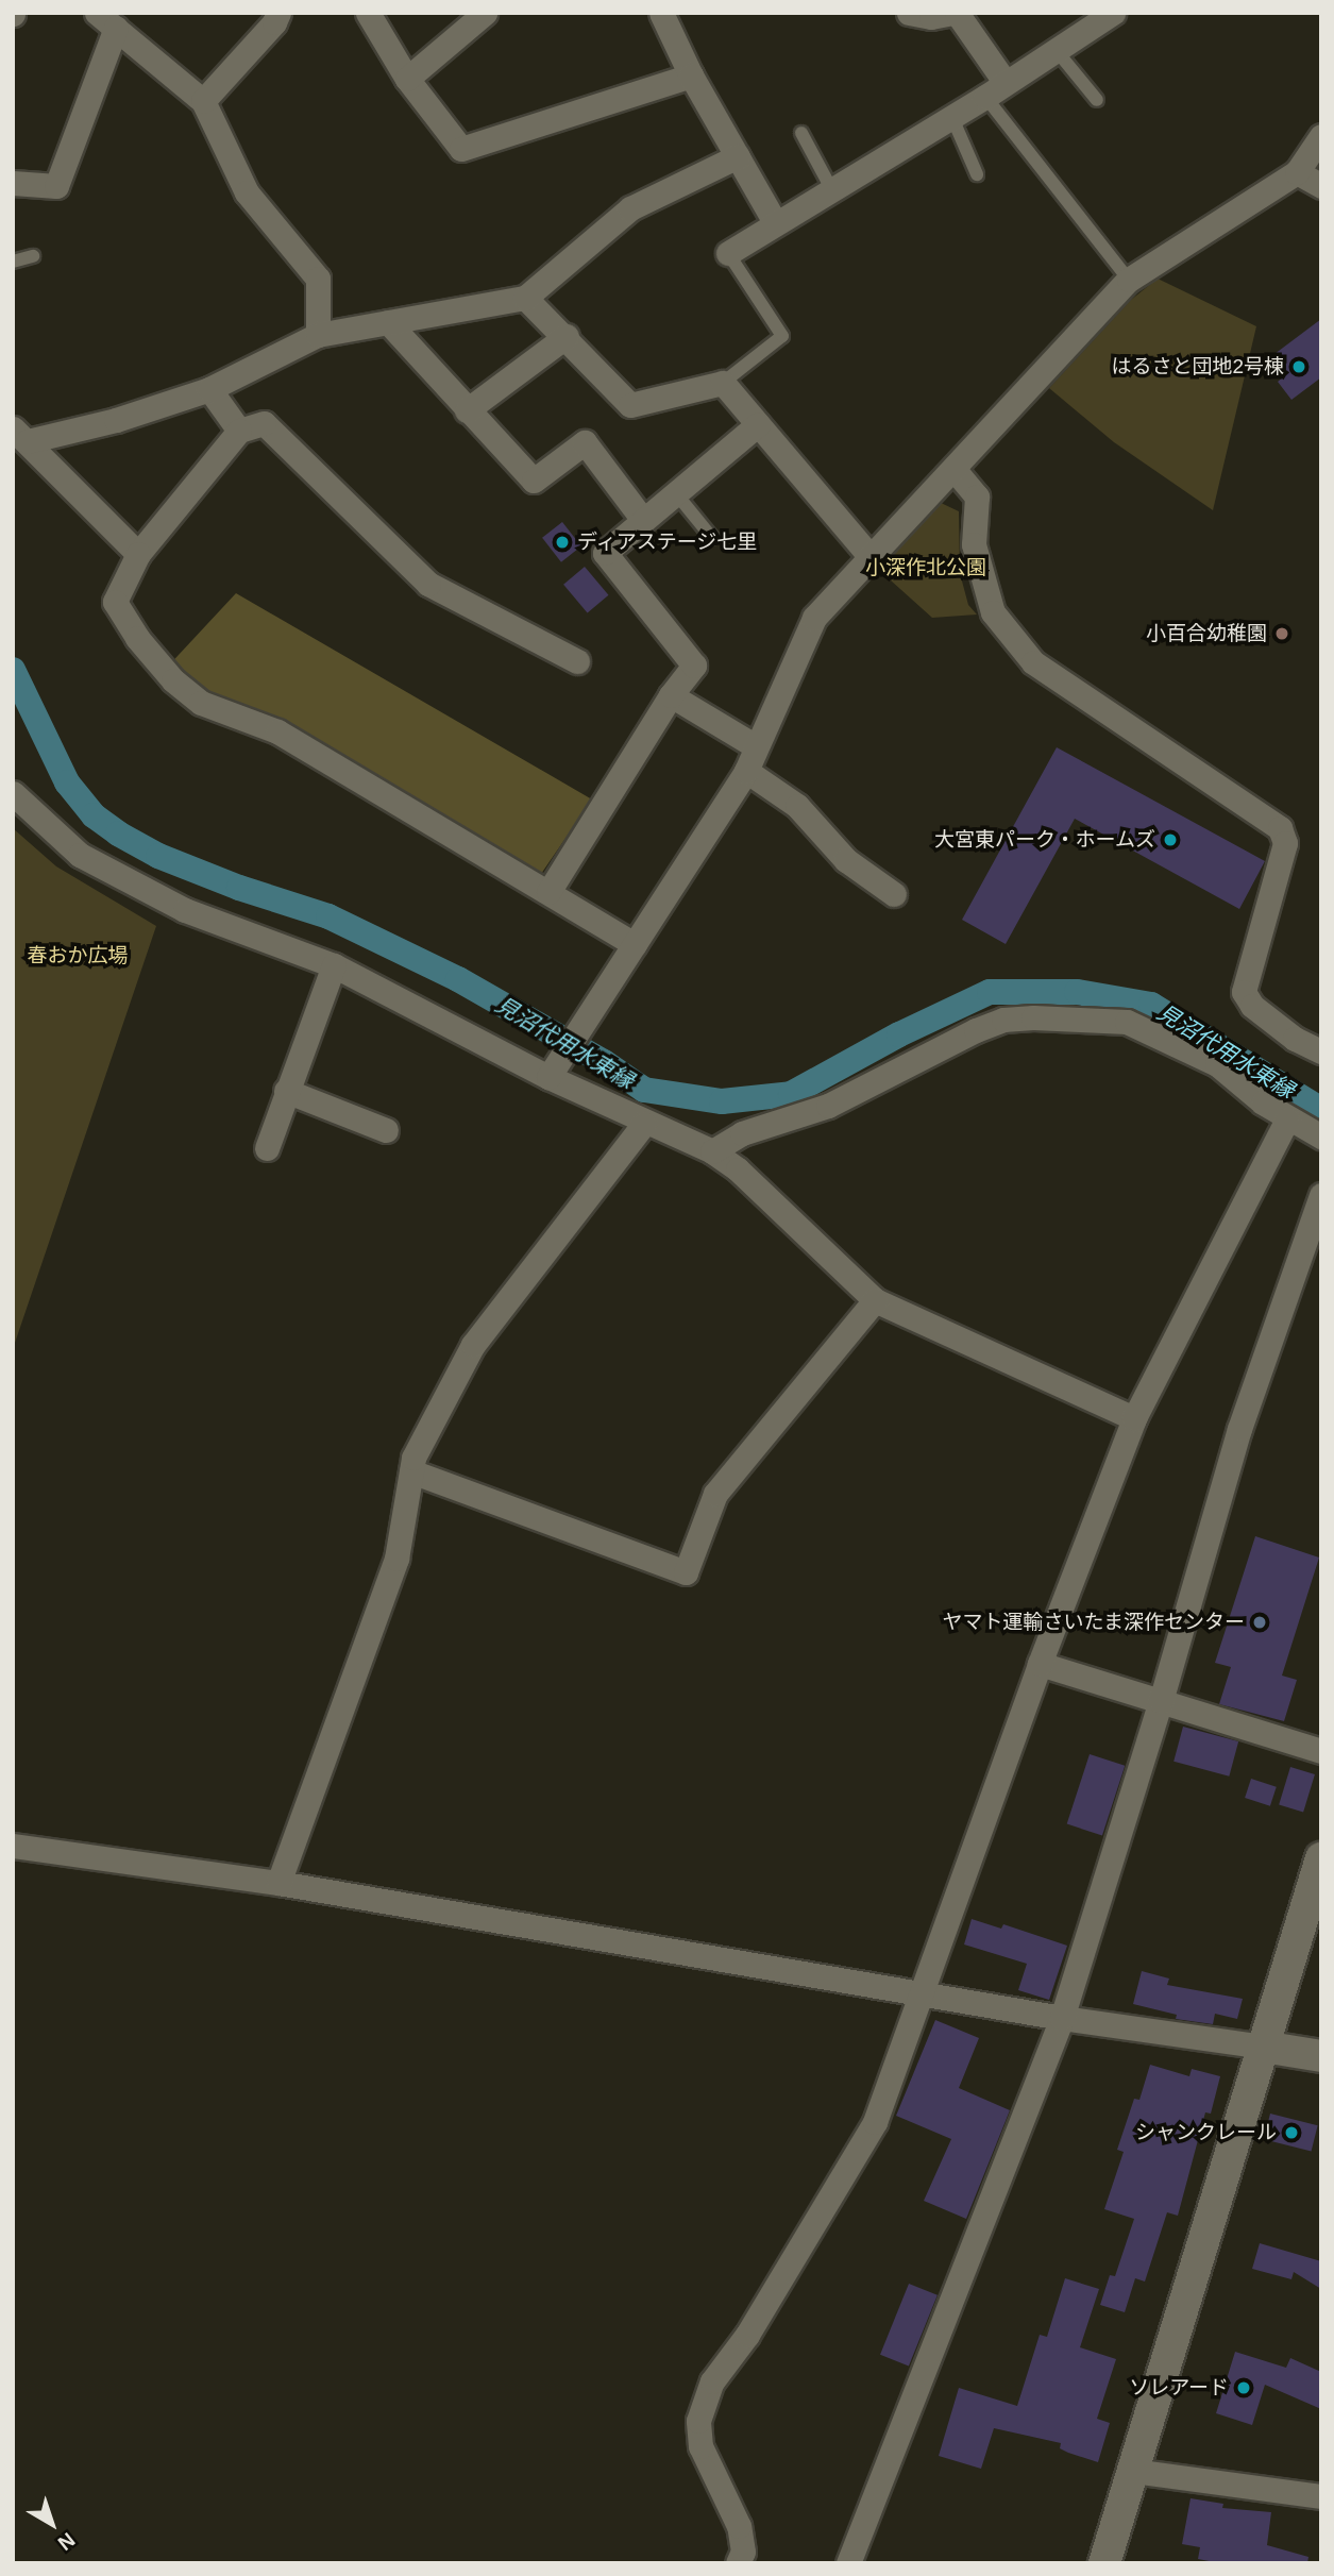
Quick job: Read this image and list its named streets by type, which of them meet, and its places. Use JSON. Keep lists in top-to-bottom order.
{
  "water": ["見沼代用水東縁"],
  "parks": ["小深作北公園", "春おか広場"],
  "places": [
    "はるさと団地2号棟",
    "ディアステージ七里",
    "小百合幼稚園",
    "大宮東パーク・ホームズ",
    "ヤマト運輸さいたま深作センター",
    "シャンクレール",
    "ソレアード"
  ],
  "north": "bottom right"
}
